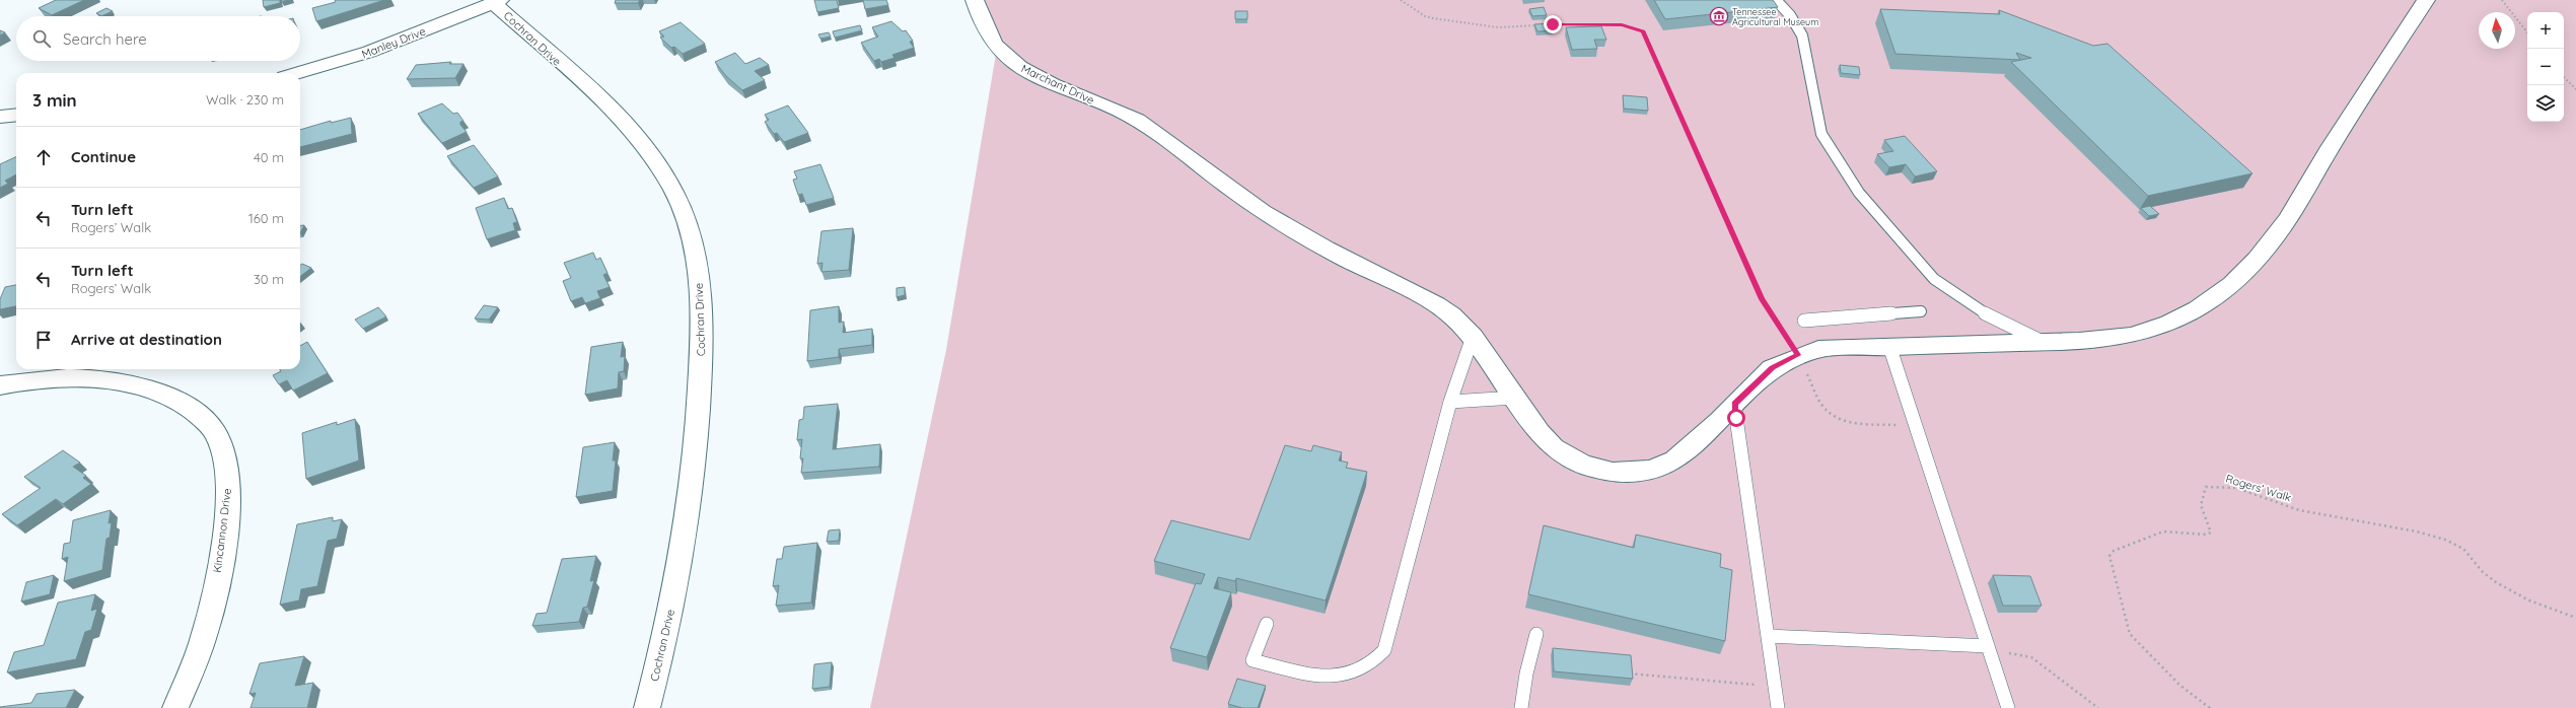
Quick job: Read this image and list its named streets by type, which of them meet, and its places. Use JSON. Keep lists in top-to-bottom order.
{
  "streets": {
    "street": [
      "Cochran Drive",
      "Manley Drive",
      "Marchant Drive",
      "Kincannon Drive"
    ],
    "path": ["Rogers’ Walk"]
  },
  "crossings": [
    ["Cochran Drive", "Manley Drive"]
  ],
  "places": {
    "museum": ["Tennessee Agricultural Museum"]
  },
  "north": "top",
  "page": {
    "map_buttons": ["+", "−"],
    "search": "Search here",
    "heading": ["3 min", "Walk · 230 m"],
    "list": [
      ["Continue", "40 m"],
      ["Turn left", "Rogers’ Walk", "160 m"],
      ["Turn left", "Rogers’ Walk", "30 m"],
      "Arrive at destination"
    ]
  }
}
